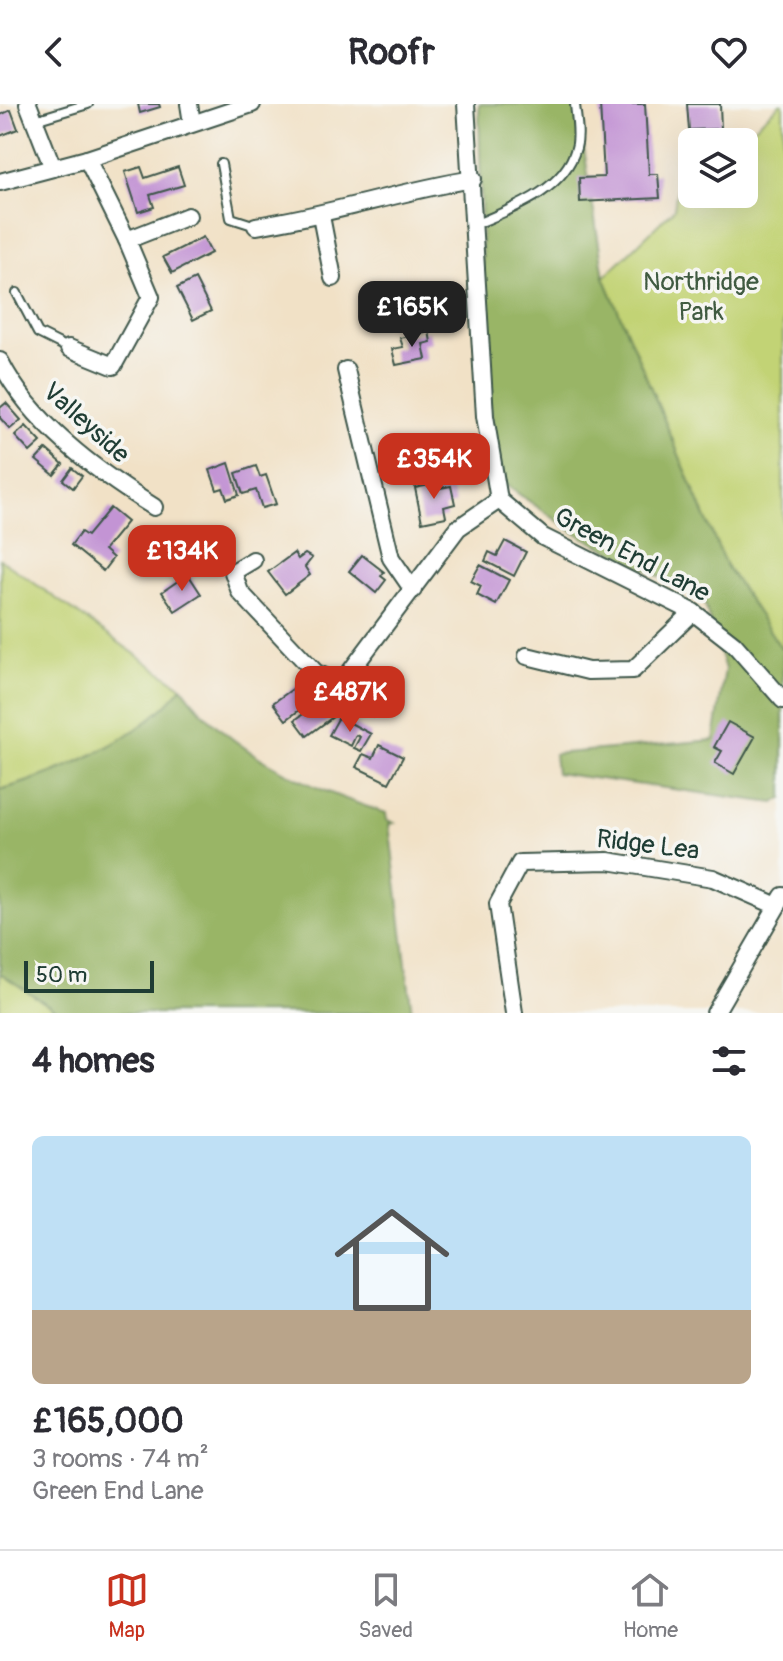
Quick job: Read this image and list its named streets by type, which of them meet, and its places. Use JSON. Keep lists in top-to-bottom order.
{
  "streets": {
    "street": ["Valleyside", "Green End Lane", "Ridge Lea"]
  },
  "parks": ["Northridge Park"],
  "scale_bar": "50 m",
  "page": {
    "header": "Roofr",
    "price": [
      "£165K",
      "£354K",
      "£134K",
      "£487K"
    ],
    "scale": "50 m",
    "heading": "4 homes",
    "list": [
      {
        "name": "£165,000",
        "note": "3 rooms · 74 m² · Green End Lane"
      }
    ],
    "tabs": ["Map", "Saved", "Home"]
  }
}
